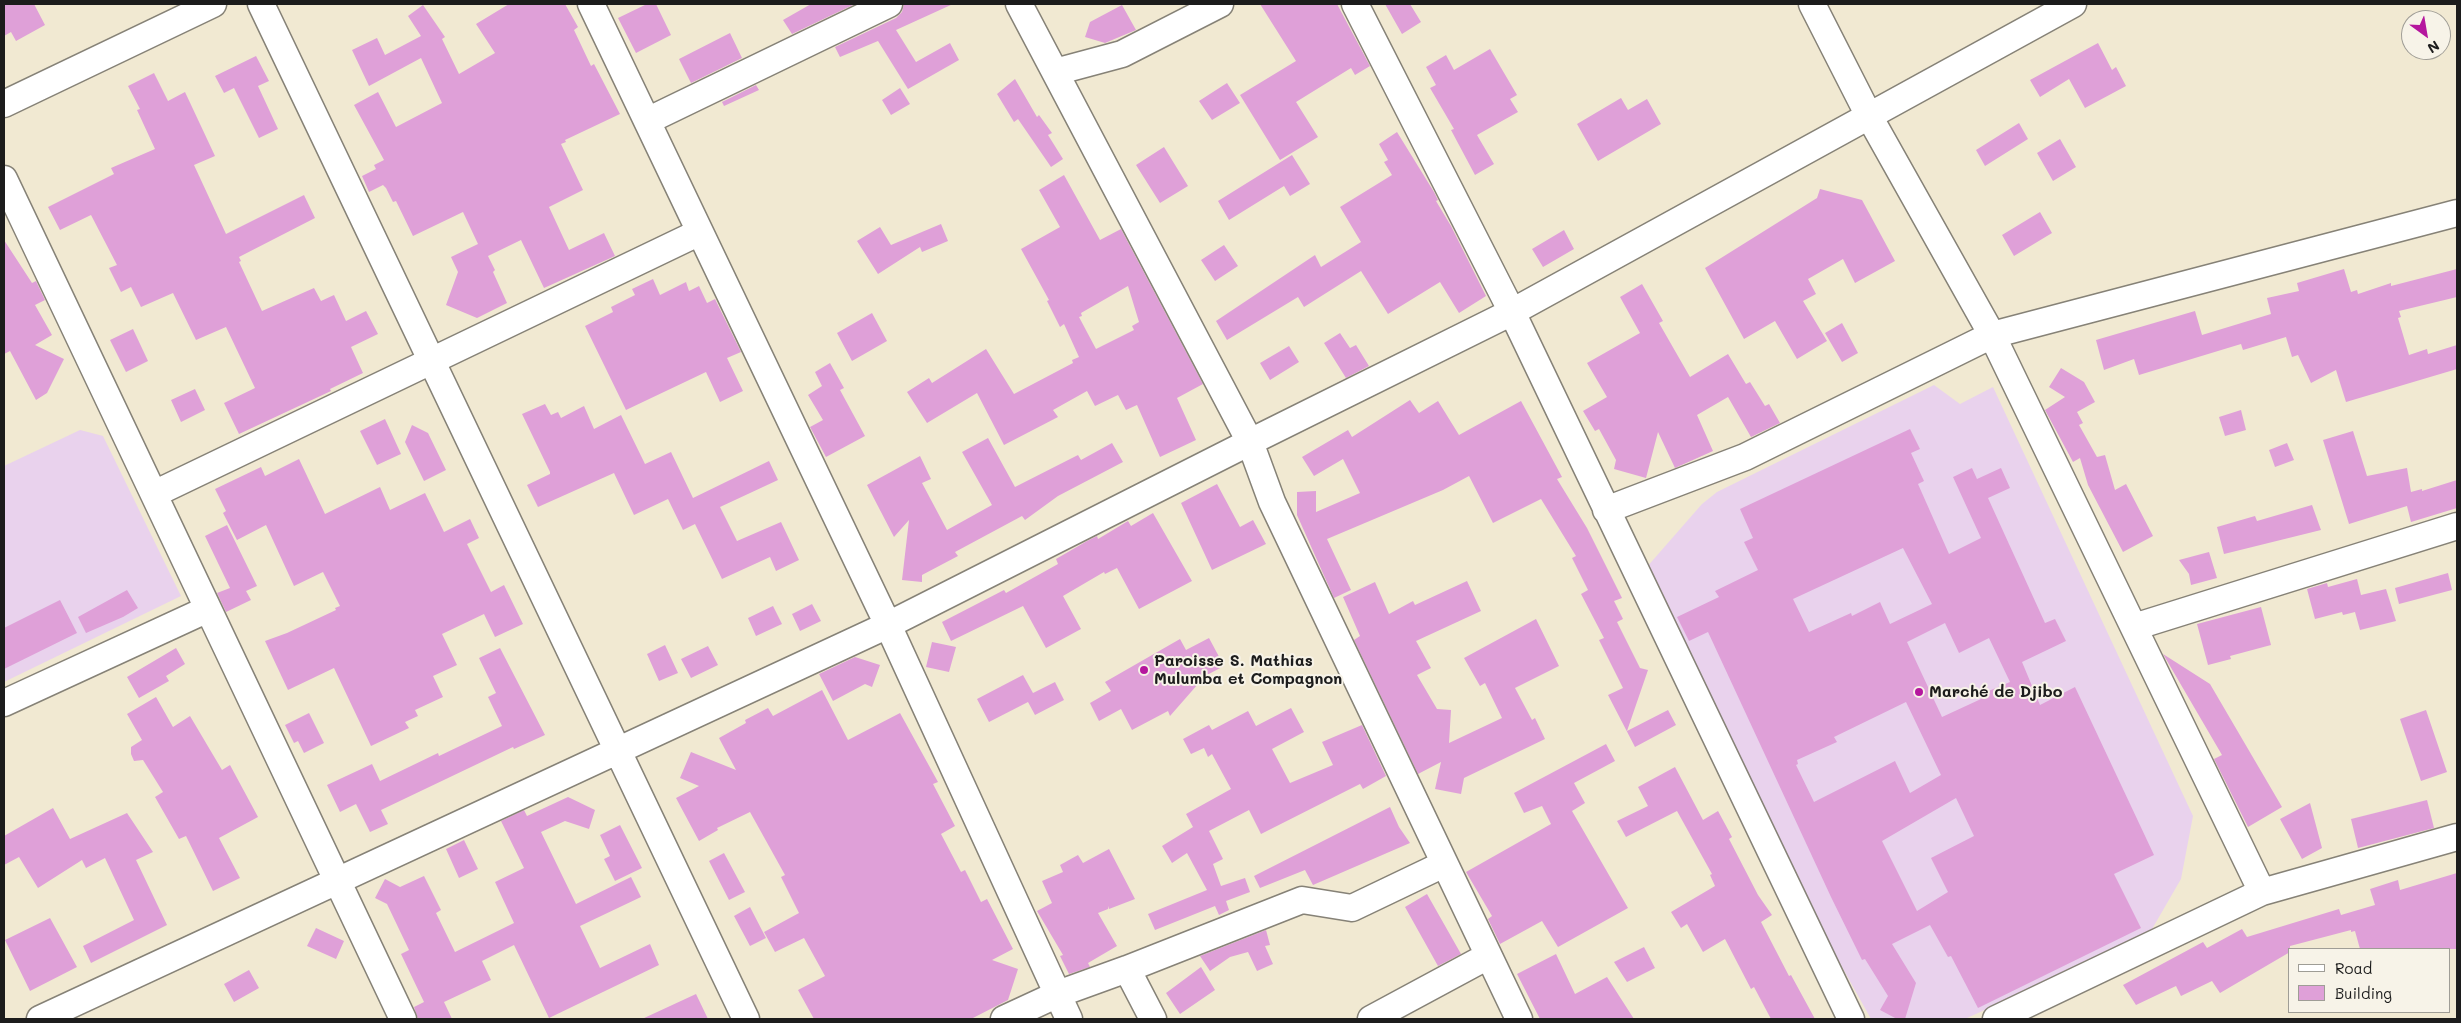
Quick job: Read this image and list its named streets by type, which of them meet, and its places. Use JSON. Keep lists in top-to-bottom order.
{
  "places": ["Paroisse S. Mathias Mulumba et Compagnon", "Marché de Djibo"],
  "legend": ["Road", "Building"],
  "north": "bottom right"
}
